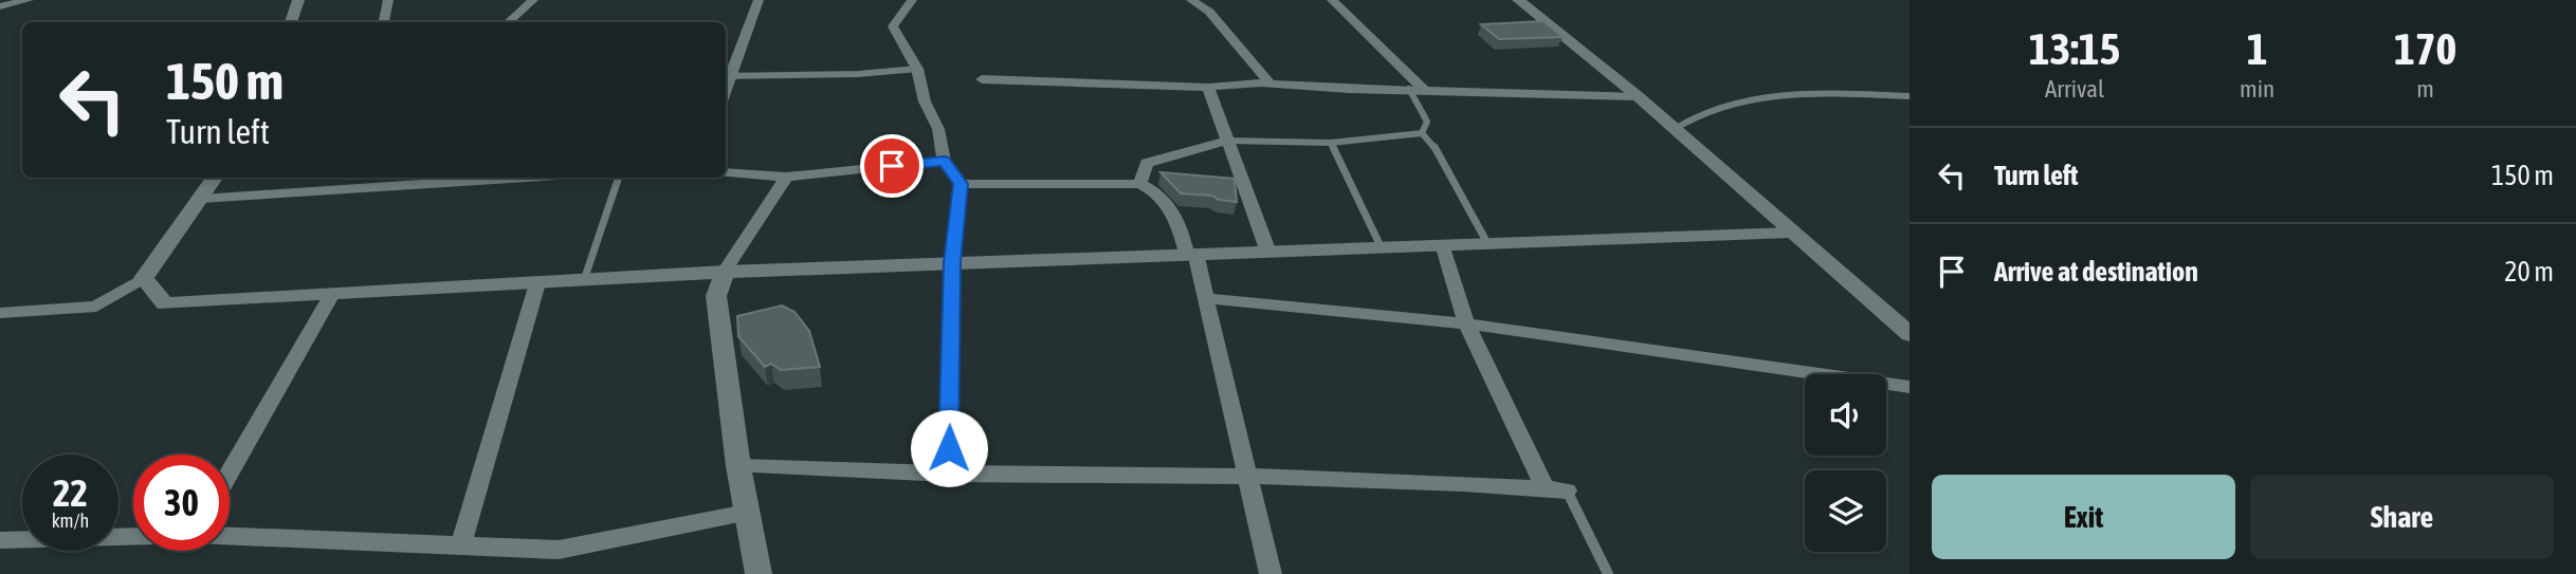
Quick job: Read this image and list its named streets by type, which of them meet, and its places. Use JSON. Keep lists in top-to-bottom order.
{
  "page": {
    "eta": [
      "13:15",
      "Arrival",
      "1",
      "min",
      "170",
      "m"
    ],
    "turn": ["150 m", "Turn left"],
    "list": [
      {
        "name": "Turn left",
        "value": "150 m"
      },
      {
        "name": "Arrive at destination",
        "value": "20 m"
      }
    ],
    "speed": "22 km/h",
    "limit": "30",
    "buttons": ["Exit", "Share"]
  }
}
